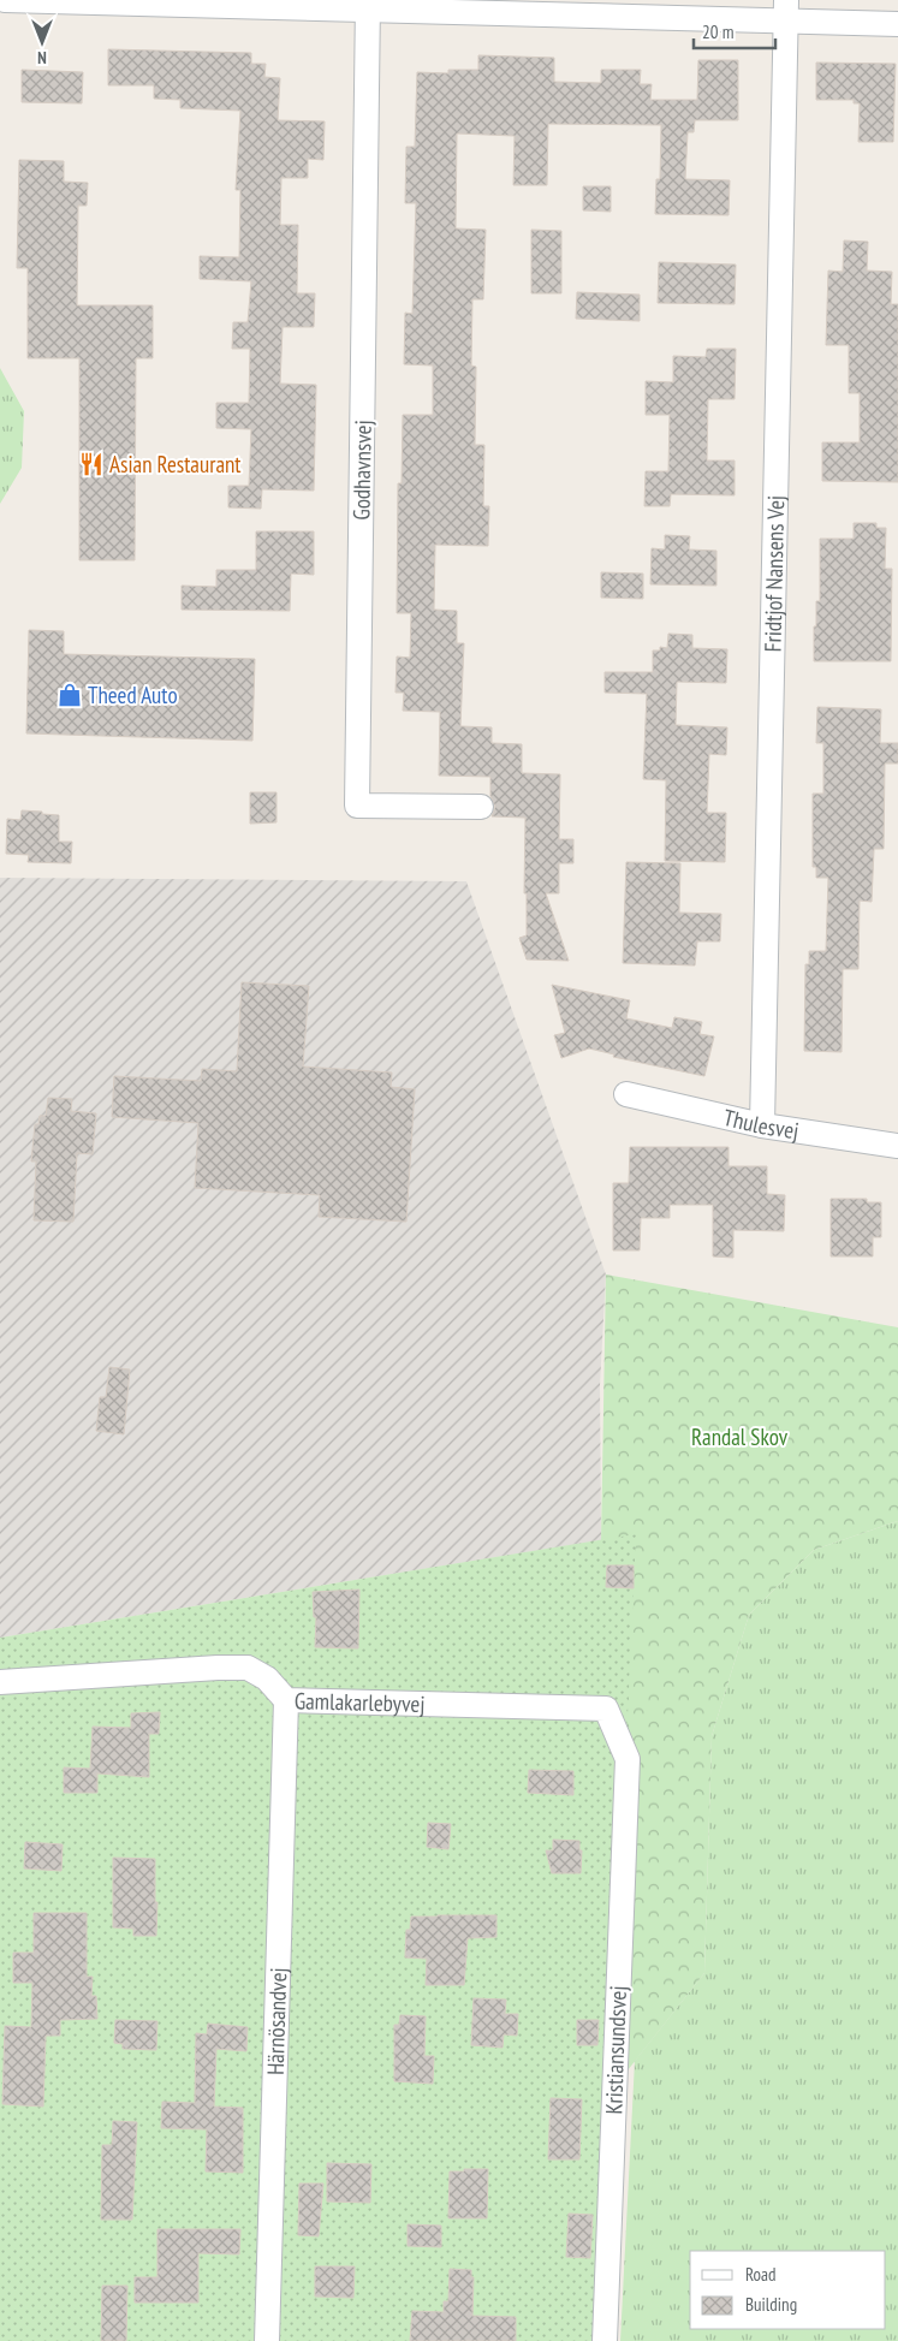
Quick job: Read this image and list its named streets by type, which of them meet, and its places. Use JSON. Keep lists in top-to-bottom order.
{
  "streets": {
    "street": [
      "Godhavnsvej",
      "Fridtjof Nansens Vej",
      "Thulesvej",
      "Gamlakarlebyvej",
      "Härnösandvej",
      "Kristiansundsvej"
    ]
  },
  "crossings": [
    ["Fridtjof Nansens Vej", "Thulesvej"],
    ["Gamlakarlebyvej", "Härnösandvej"],
    ["Gamlakarlebyvej", "Kristiansundsvej"]
  ],
  "parks": ["Randal Skov"],
  "places": {
    "restaurant": ["Asian Restaurant"],
    "shop": ["Theed Auto"]
  },
  "legend": ["Road", "Building"],
  "scale_bar": "20 m",
  "north": "bottom"
}
